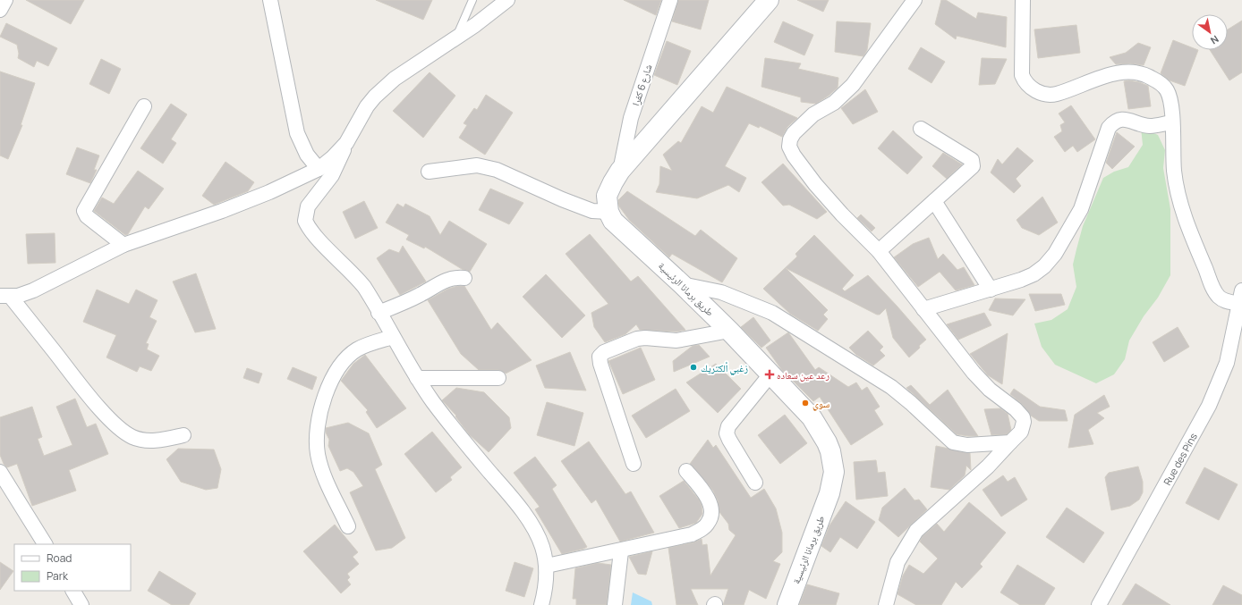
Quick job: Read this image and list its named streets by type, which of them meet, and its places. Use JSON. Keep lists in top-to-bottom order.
{
  "streets": {
    "main road": ["طريق برمانا الرئيسية"],
    "street": ["شارع 6 كفرا", "Rue des Pins"]
  },
  "crossings": [
    ["شارع 6 كفرا", "طريق برمانا الرئيسية"]
  ],
  "places": {
    "other": ["زغبي ألكتريك", "سوي"],
    "health": ["رعد عين سعاده"]
  },
  "legend": ["Road", "Park"],
  "north": "bottom right"
}
